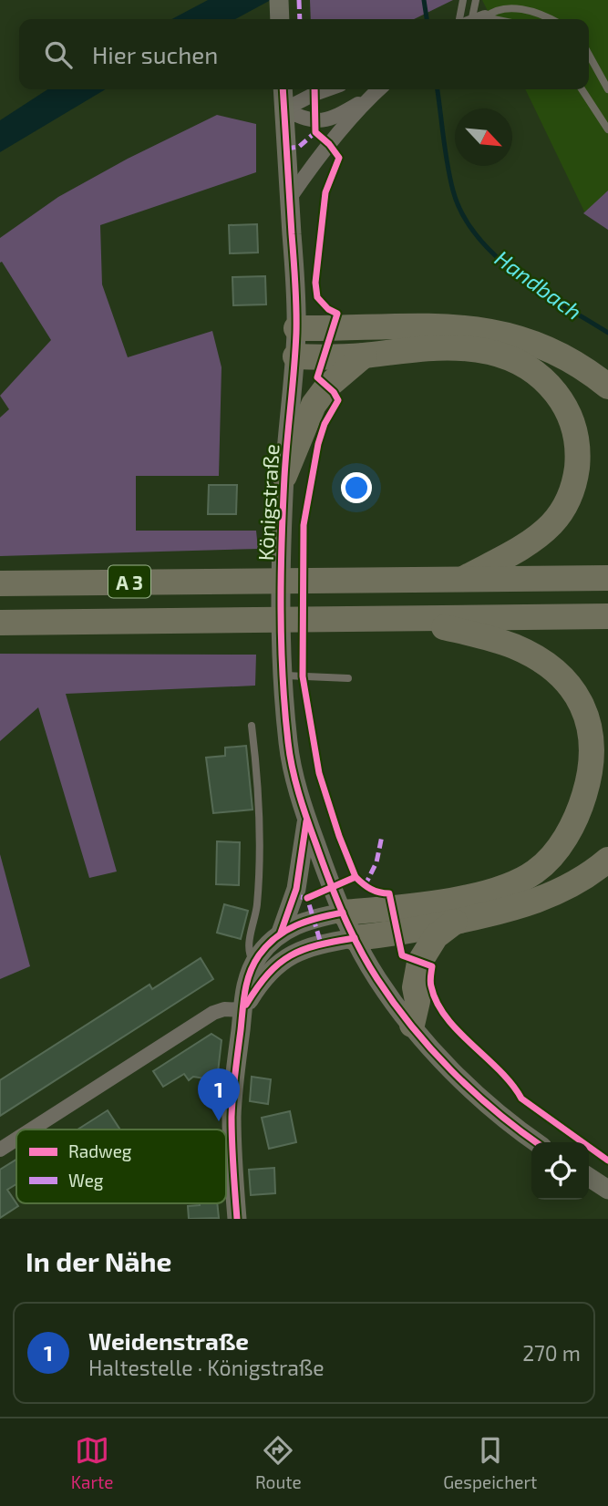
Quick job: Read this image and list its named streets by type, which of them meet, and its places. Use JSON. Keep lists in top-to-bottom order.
{
  "streets": {
    "highway": ["A 3"],
    "main road": ["Königstraße"]
  },
  "water": ["Handbach"],
  "legend": ["Radweg", "Weg"],
  "north": "bottom right",
  "page": {
    "search": "Hier suchen",
    "pins": "1",
    "heading": "In der Nähe",
    "list": [
      {
        "mark": "1",
        "name": "Weidenstraße",
        "note": "Haltestelle · Königstraße",
        "value": "270 m"
      }
    ],
    "nav": ["Karte", "Route", "Gespeichert"]
  }
}
